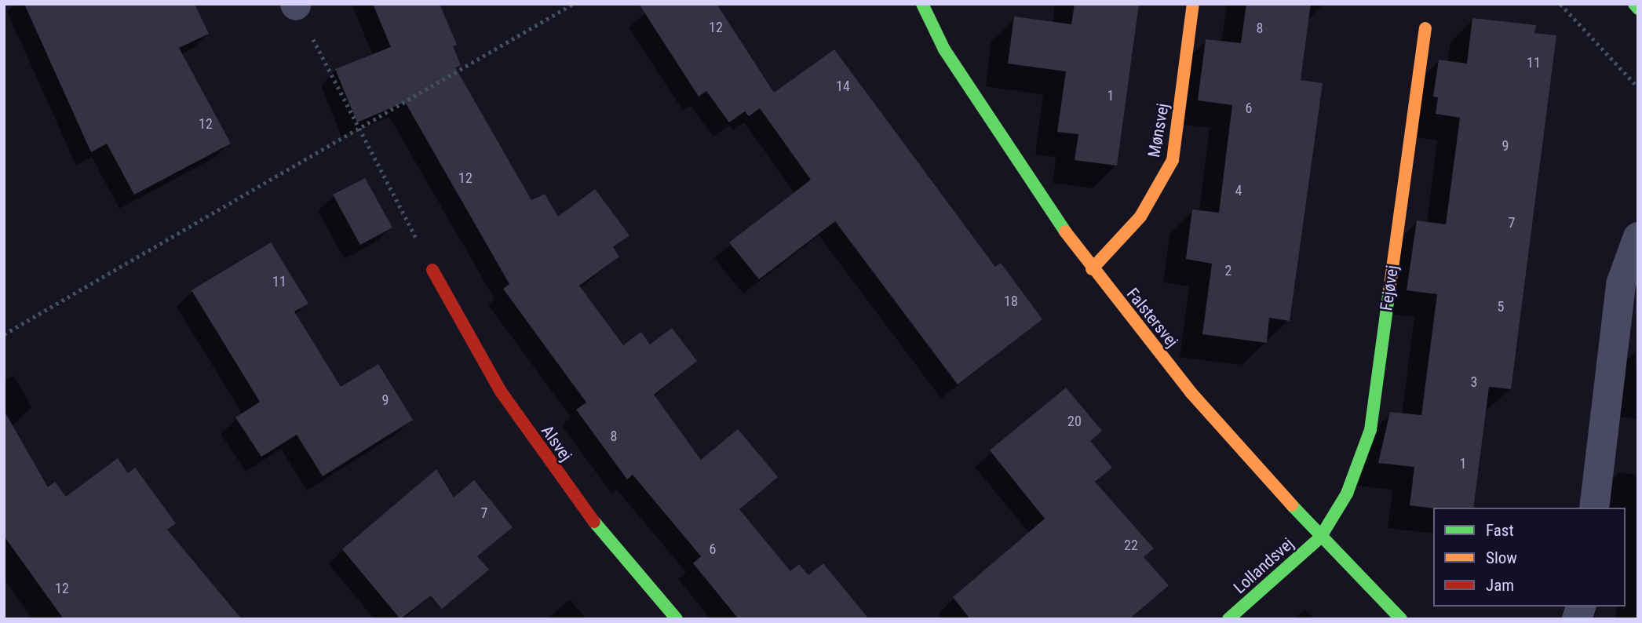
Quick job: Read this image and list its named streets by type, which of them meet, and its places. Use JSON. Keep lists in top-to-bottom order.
{
  "streets": {
    "street": [
      "Mønsvej",
      "Fejøvej",
      "Falstersvej",
      "Alsvej",
      "Lollandsvej"
    ]
  },
  "crossings": [
    ["Mønsvej", "Falstersvej"],
    ["Fejøvej", "Falstersvej"],
    ["Fejøvej", "Lollandsvej"],
    ["Falstersvej", "Lollandsvej"]
  ],
  "house_numbers": [
    "12",
    "8",
    "11",
    "14",
    "1",
    "6",
    "12",
    "9",
    "12",
    "4",
    "7",
    "2",
    "11",
    "18",
    "5",
    "3",
    "9",
    "20",
    "8",
    "1",
    "7",
    "22",
    "6",
    "12"
  ],
  "legend": ["Fast", "Slow", "Jam"]
}
